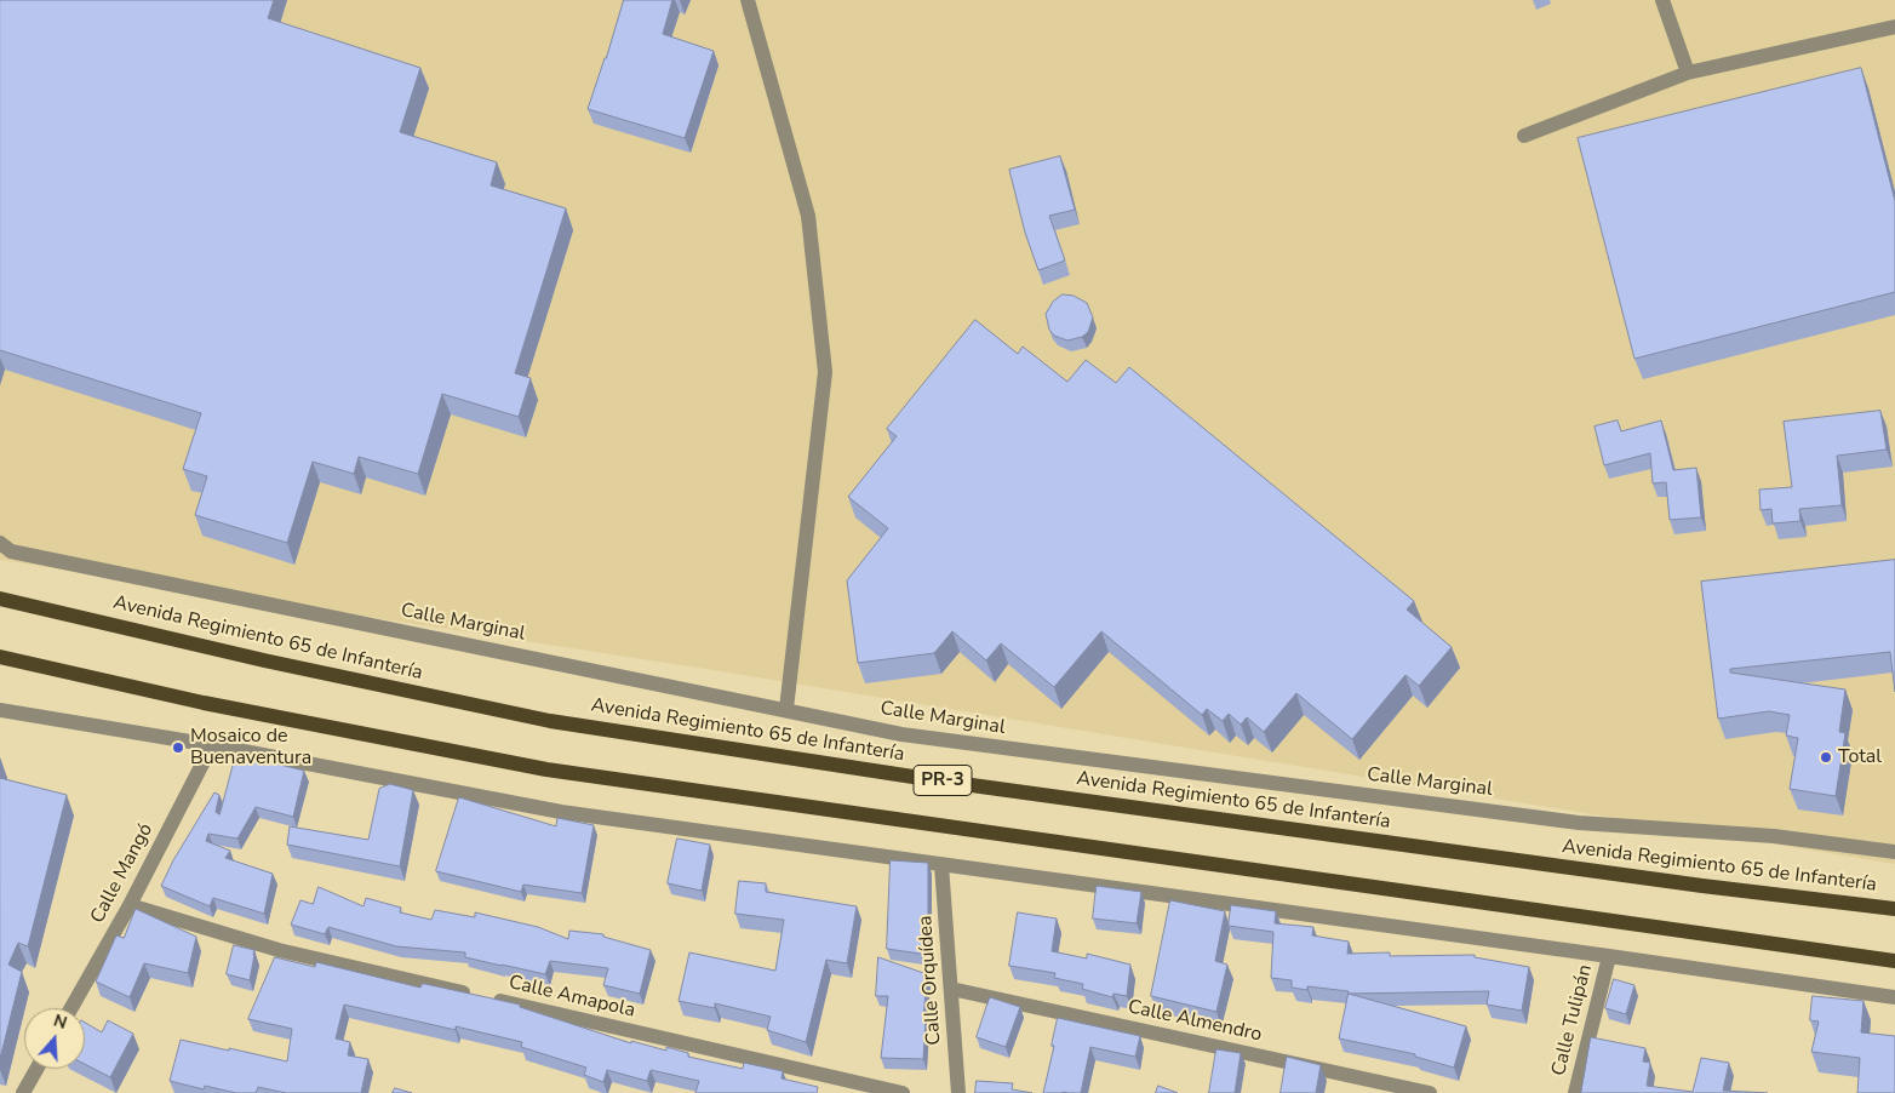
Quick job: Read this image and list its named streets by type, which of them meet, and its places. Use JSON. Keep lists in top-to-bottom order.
{
  "streets": {
    "main road": ["Avenida Regimiento 65 de Infantería", "PR-3"],
    "street": [
      "Calle Marginal",
      "Calle Mangó",
      "Calle Orquídea",
      "Calle Amapola",
      "Calle Tulipán",
      "Calle Almendro"
    ]
  },
  "crossings": [
    ["Calle Mangó", "Calle Amapola"],
    ["Calle Orquídea", "Calle Almendro"]
  ],
  "places": ["Mosaico de Buenaventura", "Total"],
  "north": "top"
}
